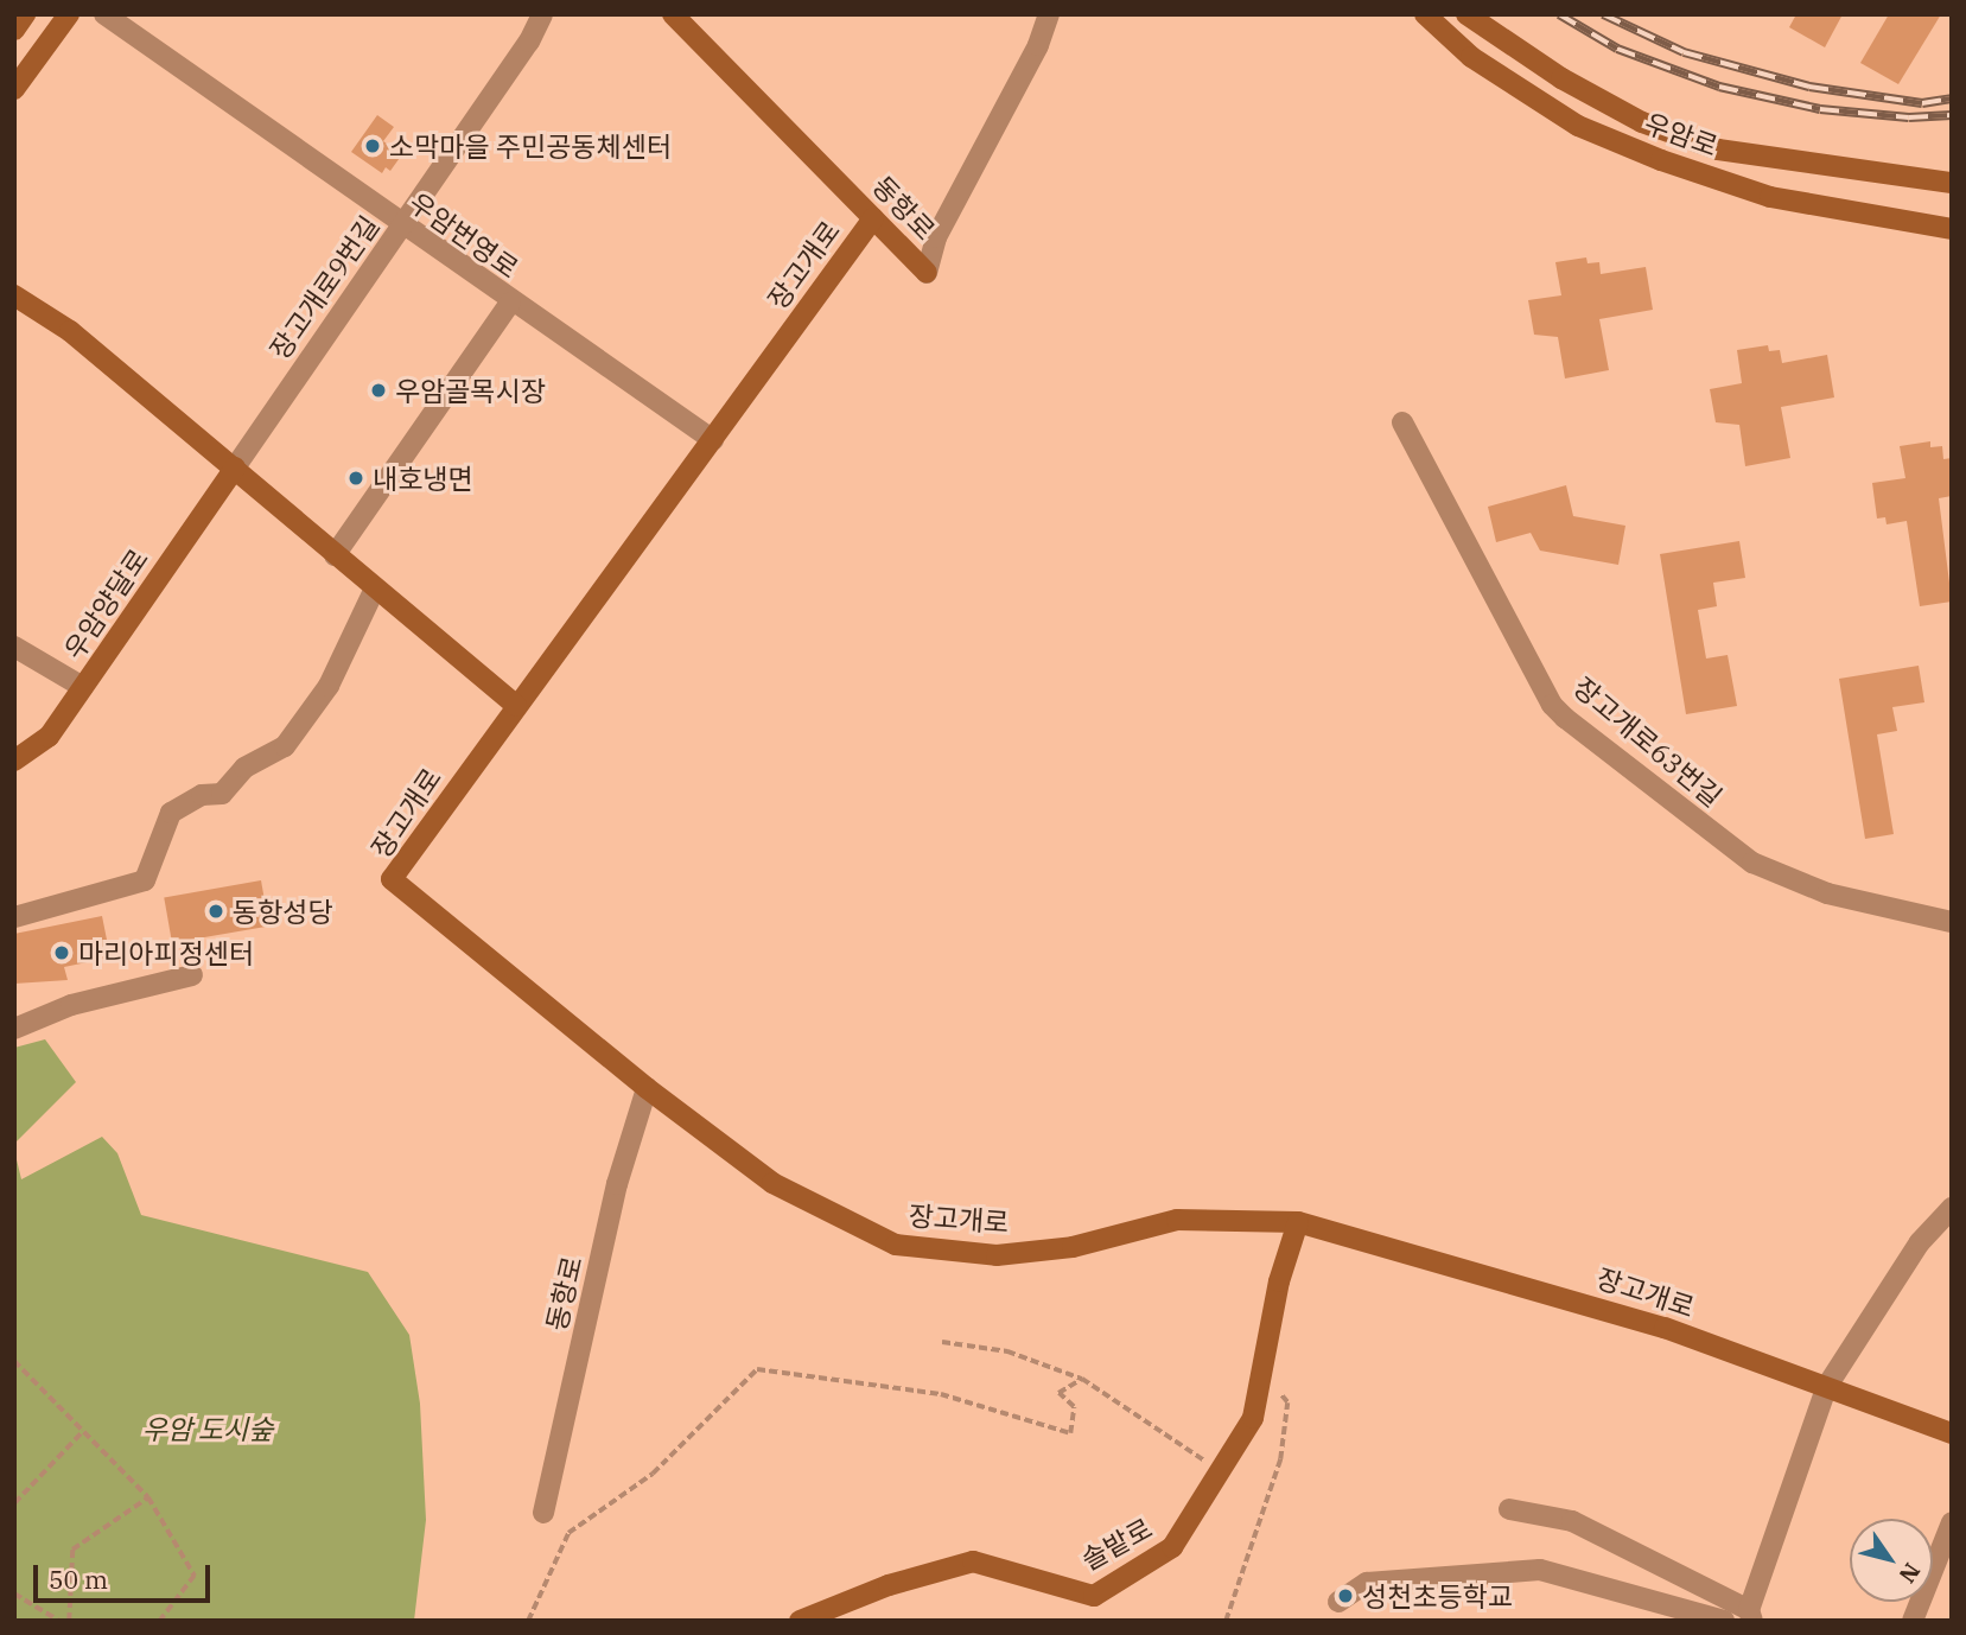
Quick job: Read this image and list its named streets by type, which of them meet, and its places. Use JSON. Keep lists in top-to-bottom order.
{
  "streets": {
    "street": [
      "우암로",
      "동항로",
      "우암번영로",
      "장고개로",
      "장고개로9번길",
      "우암양달로",
      "장고개로63번길",
      "솔밭로"
    ]
  },
  "crossings": [
    ["동항로", "장고개로"],
    ["우암번영로", "장고개로"],
    ["우암번영로", "장고개로9번길"],
    ["장고개로", "솔밭로"],
    ["장고개로9번길", "우암양달로"]
  ],
  "parks": ["우암 도시숲"],
  "places": [
    "소막마을 주민공동체센터",
    "우암골목시장",
    "내호냉면",
    "동항성당",
    "마리아피정센터",
    "성천초등학교"
  ],
  "scale_bar": "50 m",
  "north": "bottom right"
}
